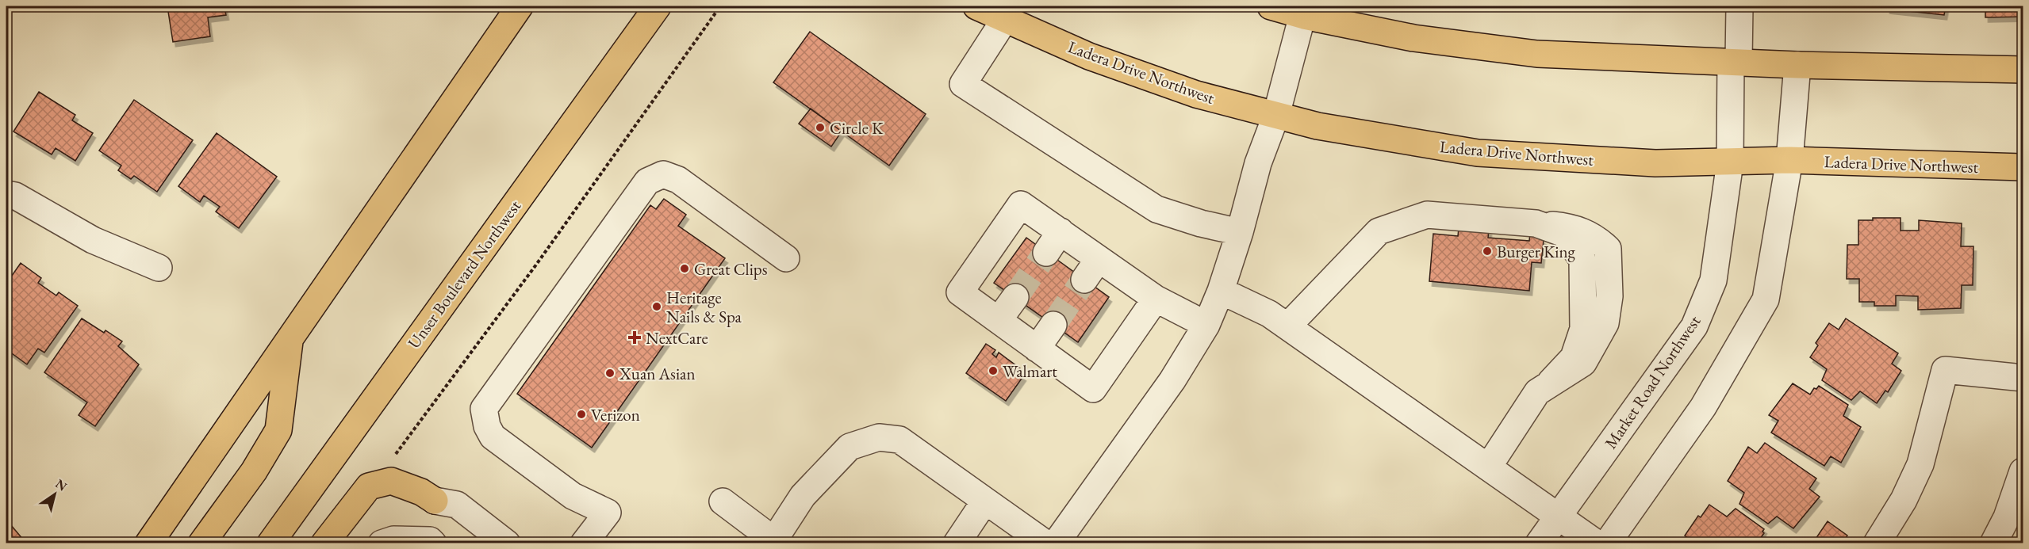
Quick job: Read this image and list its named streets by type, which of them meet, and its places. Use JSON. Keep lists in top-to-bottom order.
{
  "streets": {
    "main road": ["Ladera Drive Northwest", "Unser Boulevard Northwest"],
    "street": ["Market Road Northwest"]
  },
  "crossings": [
    ["Ladera Drive Northwest", "Market Road Northwest"]
  ],
  "places": {
    "other": [
      "Circle K",
      "Burger King",
      "Great Clips",
      "Heritage Nails & Spa",
      "Walmart",
      "Xuan Asian",
      "Verizon"
    ],
    "health": ["NextCare"]
  },
  "north": "top right"
}
